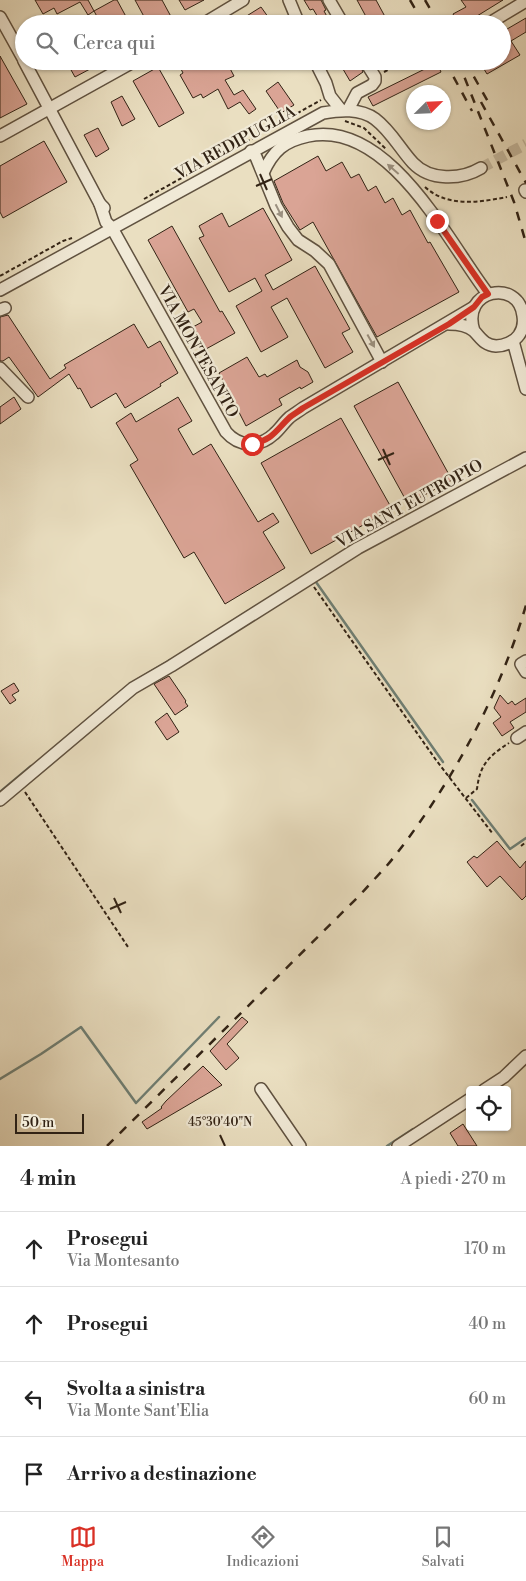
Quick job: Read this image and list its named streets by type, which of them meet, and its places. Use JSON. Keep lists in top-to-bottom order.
{
  "streets": {
    "street": ["VIA REDIPUGLIA", "VIA MONTESANTO", "VIA SANT EUTROPIO"]
  },
  "crossings": [
    ["VIA REDIPUGLIA", "VIA MONTESANTO"]
  ],
  "scale_bar": "50 m",
  "north": "top right",
  "page": {
    "search": "Cerca qui",
    "scale": "50 m",
    "heading": ["4 min", "A piedi · 270 m"],
    "list": [
      ["Prosegui", "Via Montesanto", "170 m"],
      ["Prosegui", "40 m"],
      ["Svolta a sinistra", "Via Monte Sant'Elia", "60 m"],
      "Arrivo a destinazione"
    ],
    "nav": ["Mappa", "Indicazioni", "Salvati"]
  },
  "coordinates": ["45°30'40\"N"]
}
